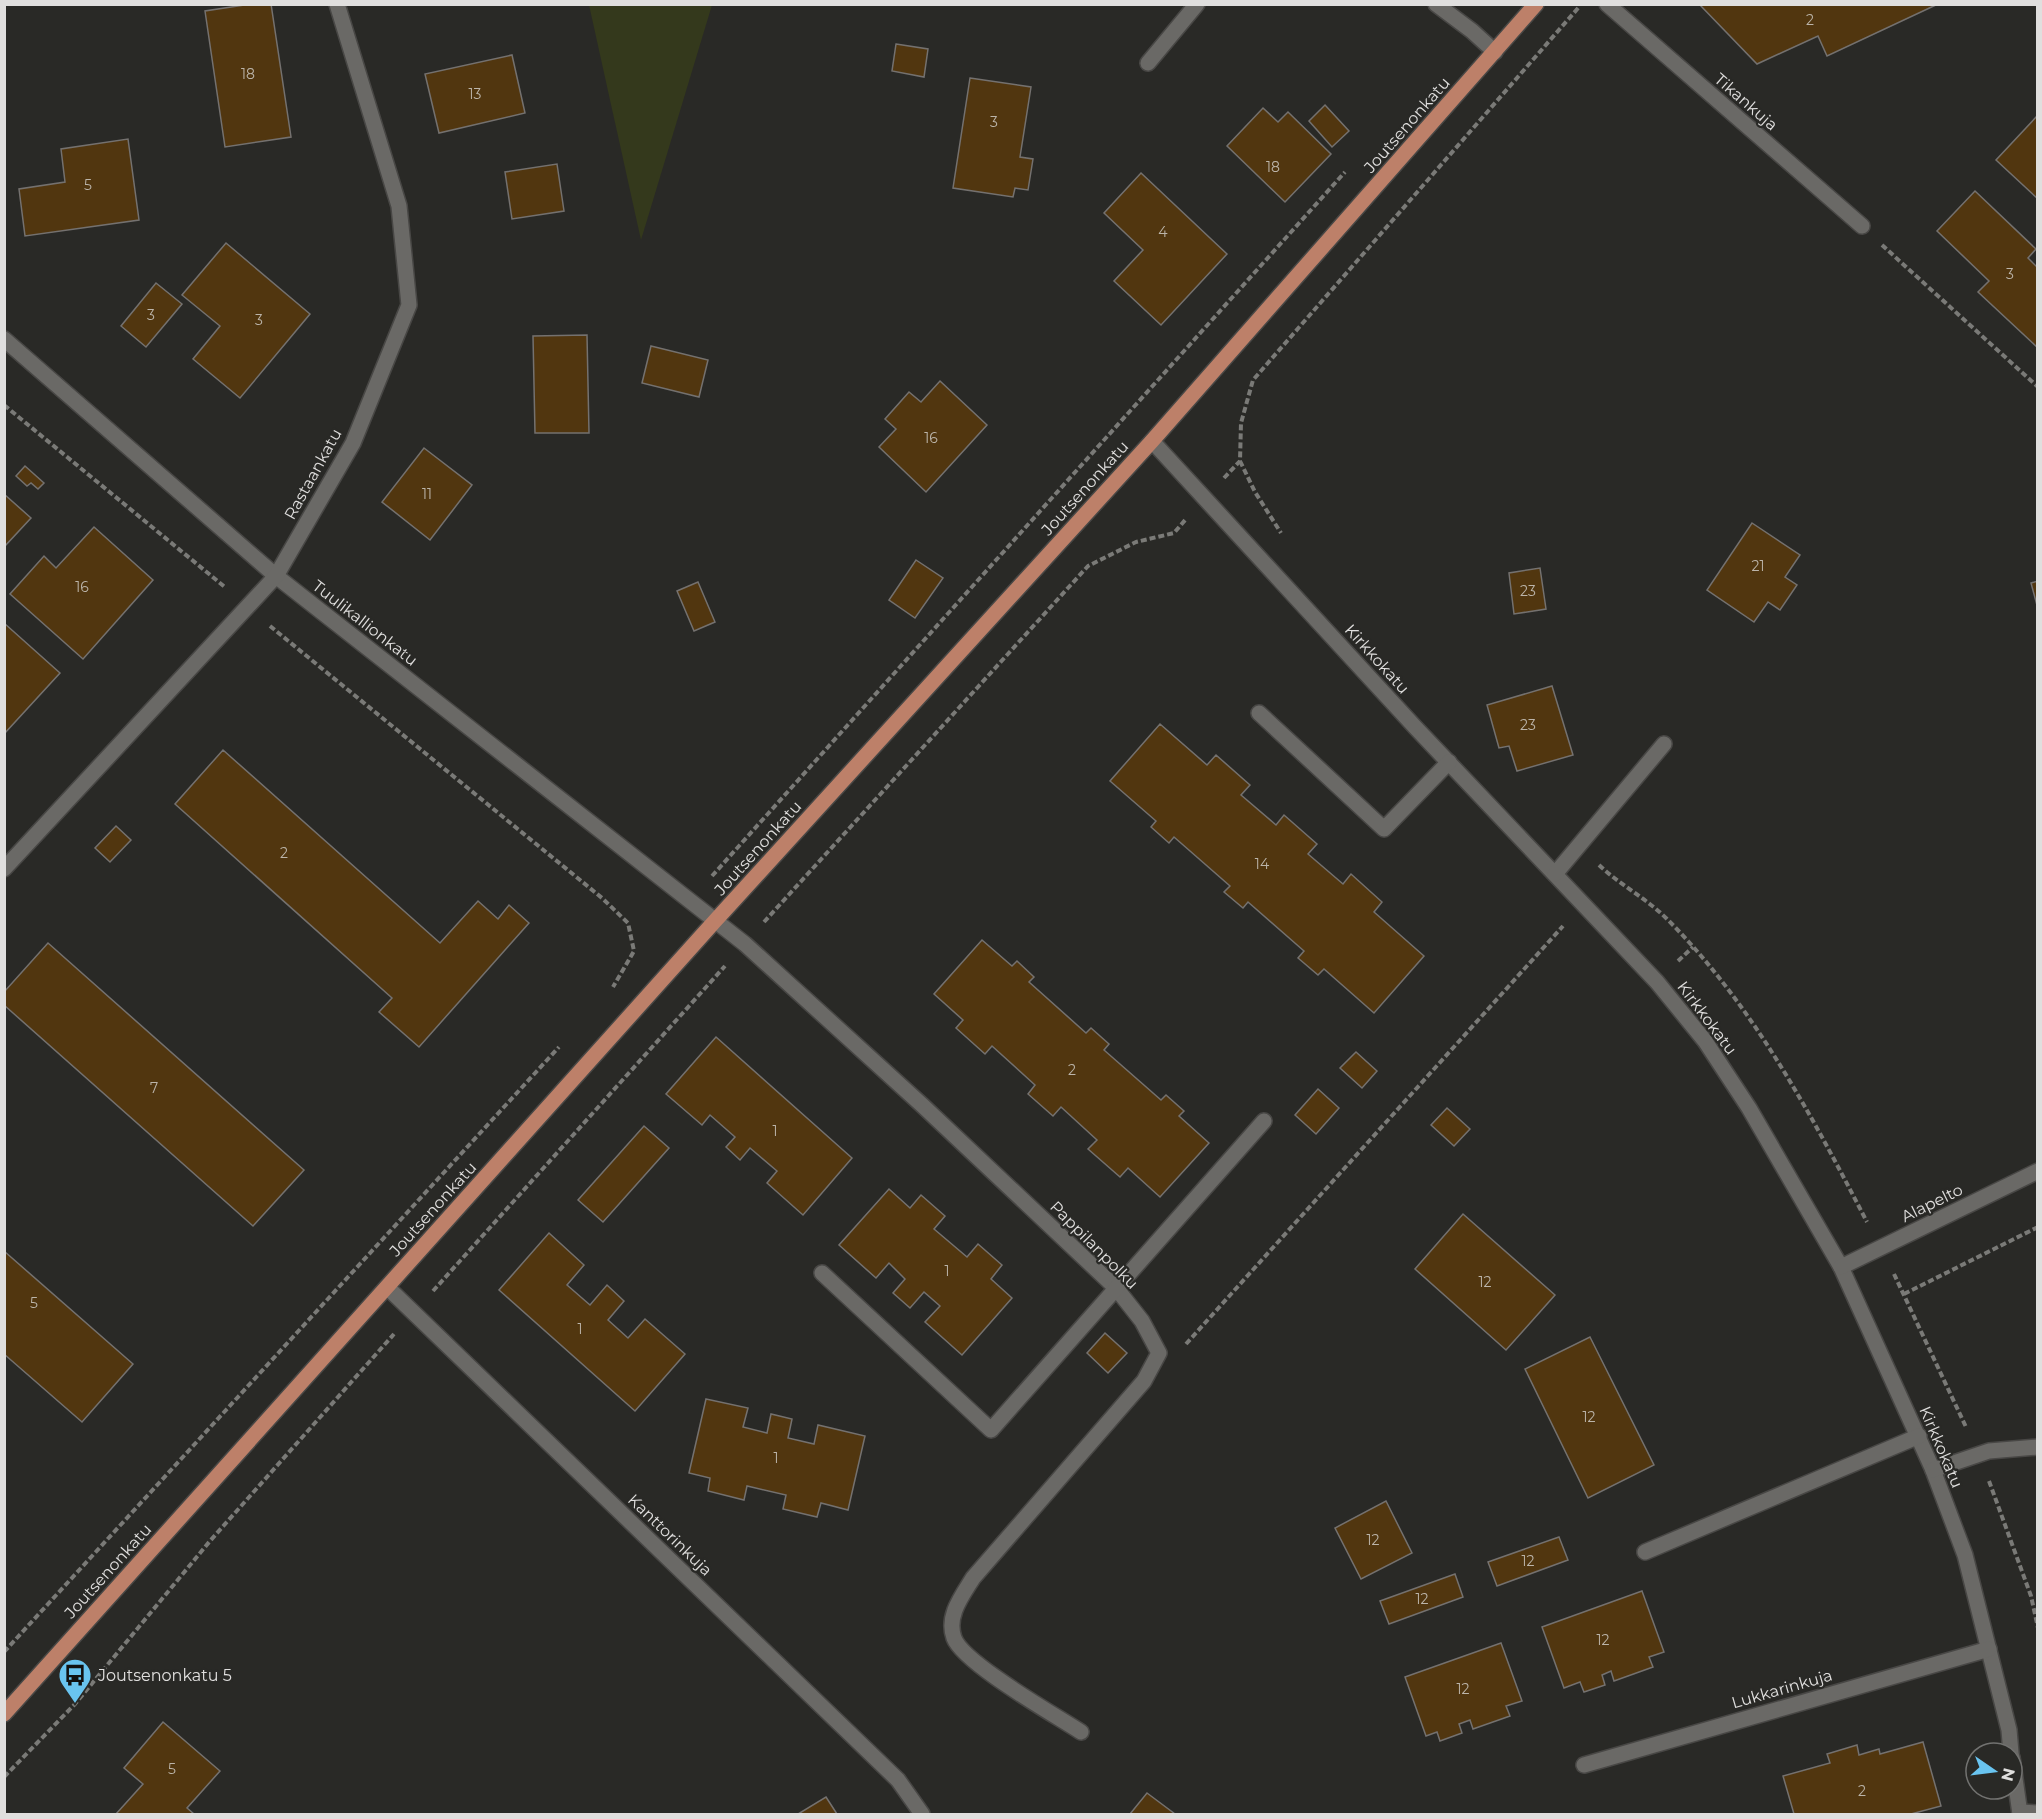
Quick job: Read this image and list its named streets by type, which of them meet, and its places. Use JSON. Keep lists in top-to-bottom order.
{
  "streets": {
    "main road": ["Joutsenonkatu"],
    "street": [
      "Tikankuja",
      "Rastaankatu",
      "Tuulikallionkatu",
      "Kirkkokatu",
      "Alapelto",
      "Pappilanpolku",
      "Kanttorinkuja",
      "Lukkarinkuja"
    ]
  },
  "crossings": [
    ["Joutsenonkatu", "Tuulikallionkatu"],
    ["Joutsenonkatu", "Kirkkokatu"],
    ["Joutsenonkatu", "Pappilanpolku"],
    ["Joutsenonkatu", "Kanttorinkuja"],
    ["Rastaankatu", "Tuulikallionkatu"],
    ["Tuulikallionkatu", "Pappilanpolku"],
    ["Kirkkokatu", "Alapelto"],
    ["Kirkkokatu", "Lukkarinkuja"]
  ],
  "places": {
    "bus stop": ["Joutsenonkatu 5"]
  },
  "house_numbers": [
    "2",
    "18",
    "13",
    "3",
    "18",
    "5",
    "4",
    "3",
    "3",
    "3",
    "16",
    "11",
    "21",
    "16",
    "23",
    "23",
    "2",
    "14",
    "2",
    "7",
    "1",
    "1",
    "12",
    "5",
    "1",
    "12",
    "1",
    "12",
    "12",
    "12",
    "12",
    "12",
    "5",
    "2"
  ],
  "north": "right"
}
